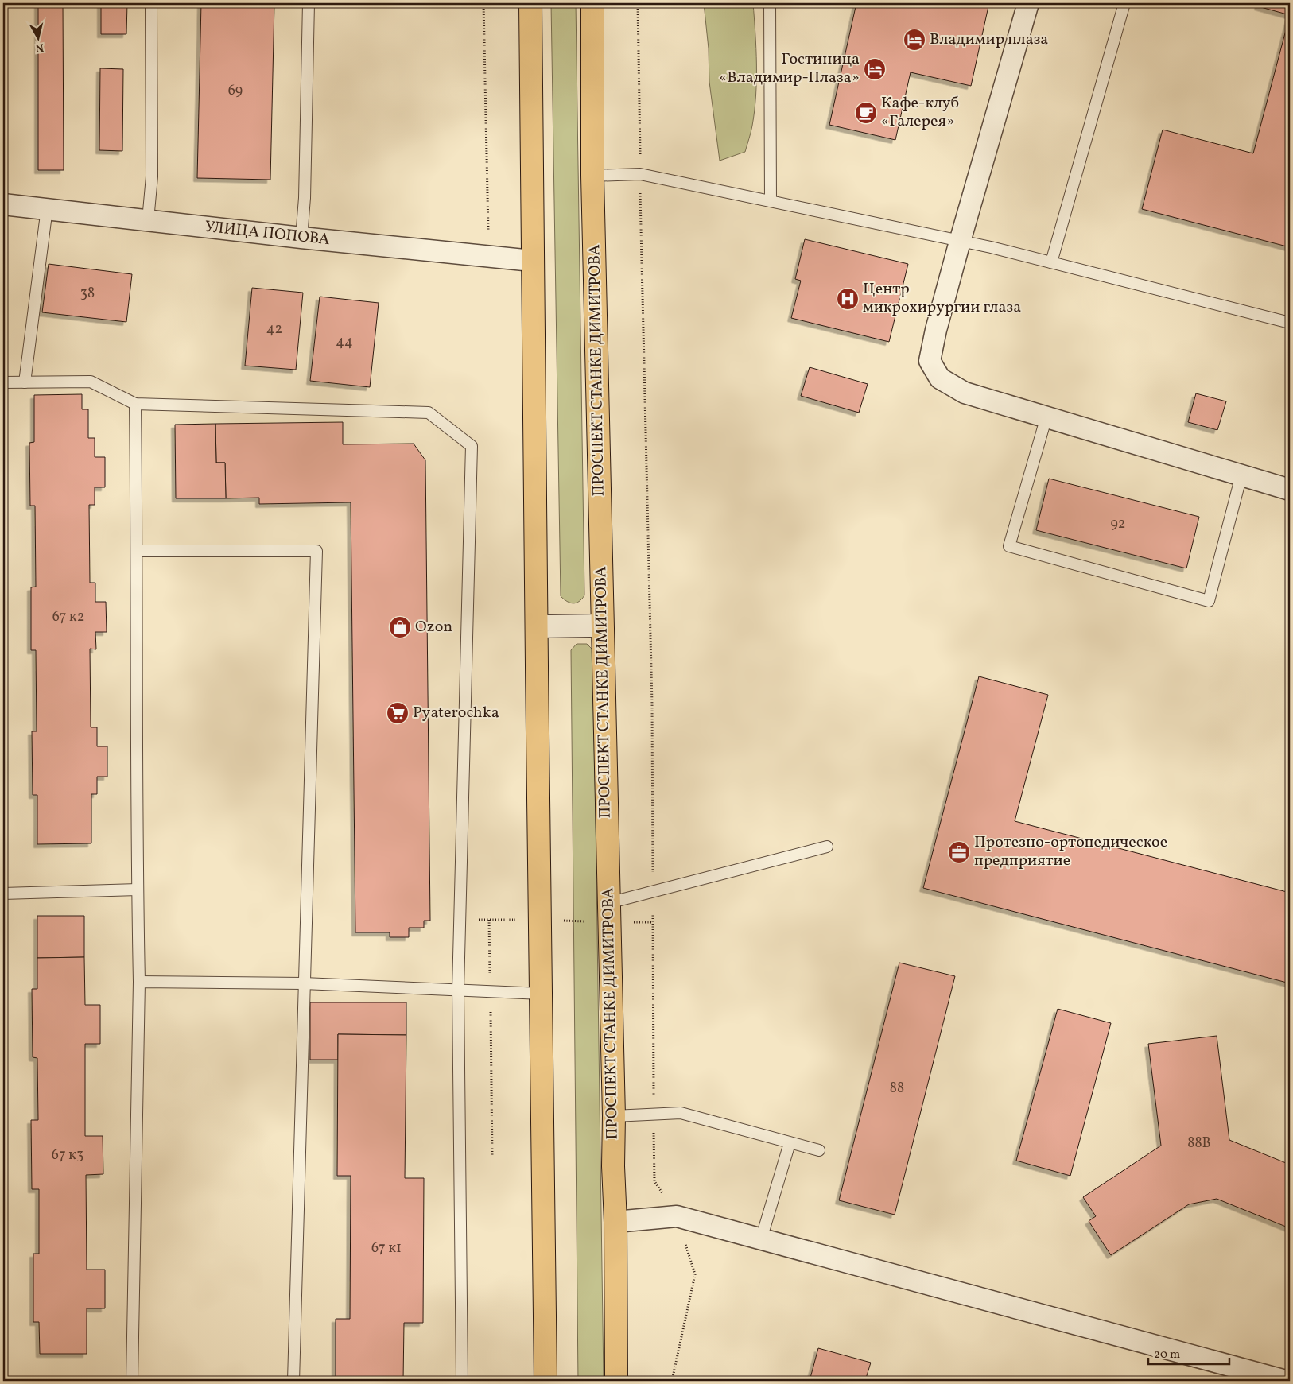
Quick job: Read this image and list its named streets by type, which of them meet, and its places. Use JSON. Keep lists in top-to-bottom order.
{
  "streets": {
    "main road": ["ПРОСПЕКТ СТАНКЕ ДИМИТРОВА"],
    "street": ["УЛИЦА ПОПОВА"]
  },
  "places": {
    "hotel": ["Владимир плаза", "Гостиница «Владимир-Плаза»"],
    "cafe": ["Кафе-клуб «Галерея»"],
    "hospital": ["Центр микрохирургии глаза"],
    "shop": ["Ozon"],
    "supermarket": ["Pyaterochka"],
    "office": ["Протезно-ортопедическое предприятие"]
  },
  "house_numbers": [
    "69",
    "38",
    "42",
    "44",
    "92",
    "67 к2",
    "88",
    "88В",
    "67 к3",
    "67 к1"
  ],
  "scale_bar": "20 m",
  "north": "bottom"
}
